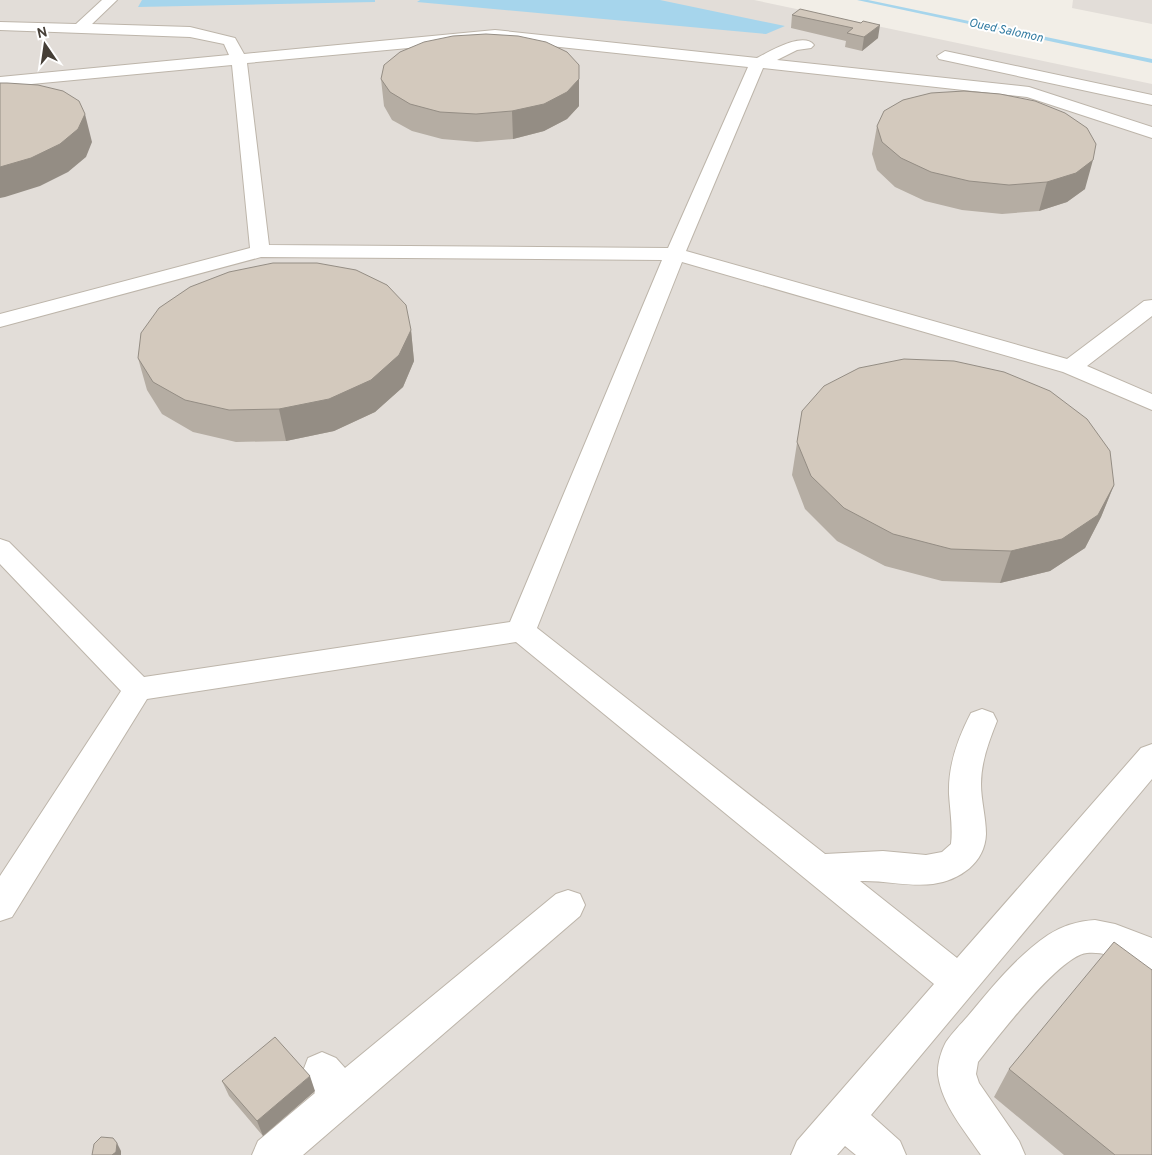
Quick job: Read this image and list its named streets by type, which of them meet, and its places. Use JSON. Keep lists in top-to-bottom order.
{
  "water": ["Oued Salomon"],
  "north": "top"
}
